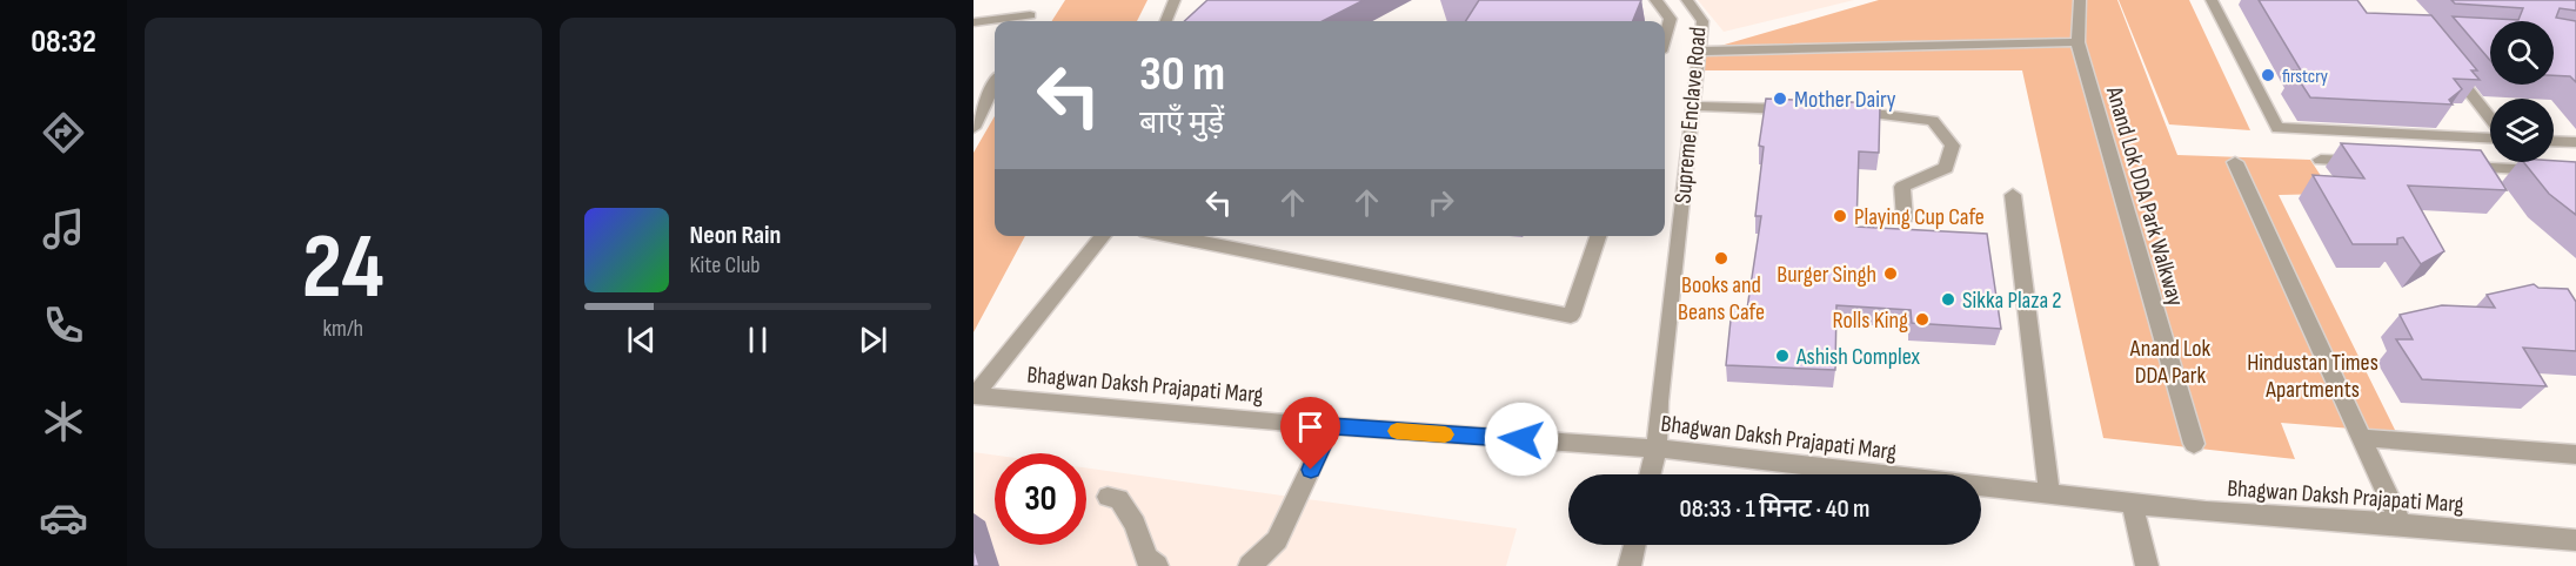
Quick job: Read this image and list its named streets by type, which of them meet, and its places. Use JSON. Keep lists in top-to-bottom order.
{
  "streets": {
    "street": ["Supreme Enclave Road", "Anand Lok DDA Park Walkway", "Bhagwan Daksh Prajapati Marg"]
  },
  "crossings": [
    ["Supreme Enclave Road", "Bhagwan Daksh Prajapati Marg"]
  ],
  "parks": ["Anand Lok DDA Park", "Hindustan Times Apartments"],
  "places": [
    "firstcry",
    "Mother Dairy",
    "Playing Cup Cafe",
    "Books and Beans Cafe",
    "Burger Singh",
    "Sikka Plaza 2",
    "Rolls King",
    "Ashish Complex"
  ],
  "page": {
    "tabs": "08:32",
    "tile": ["24", "km/h"],
    "turn": ["30 m", "बाएँ मुड़ें"],
    "song": ["Neon Rain", "Kite Club"],
    "limit": "30",
    "trip": "08:33 · 1 मिनट · 40 m"
  }
}
